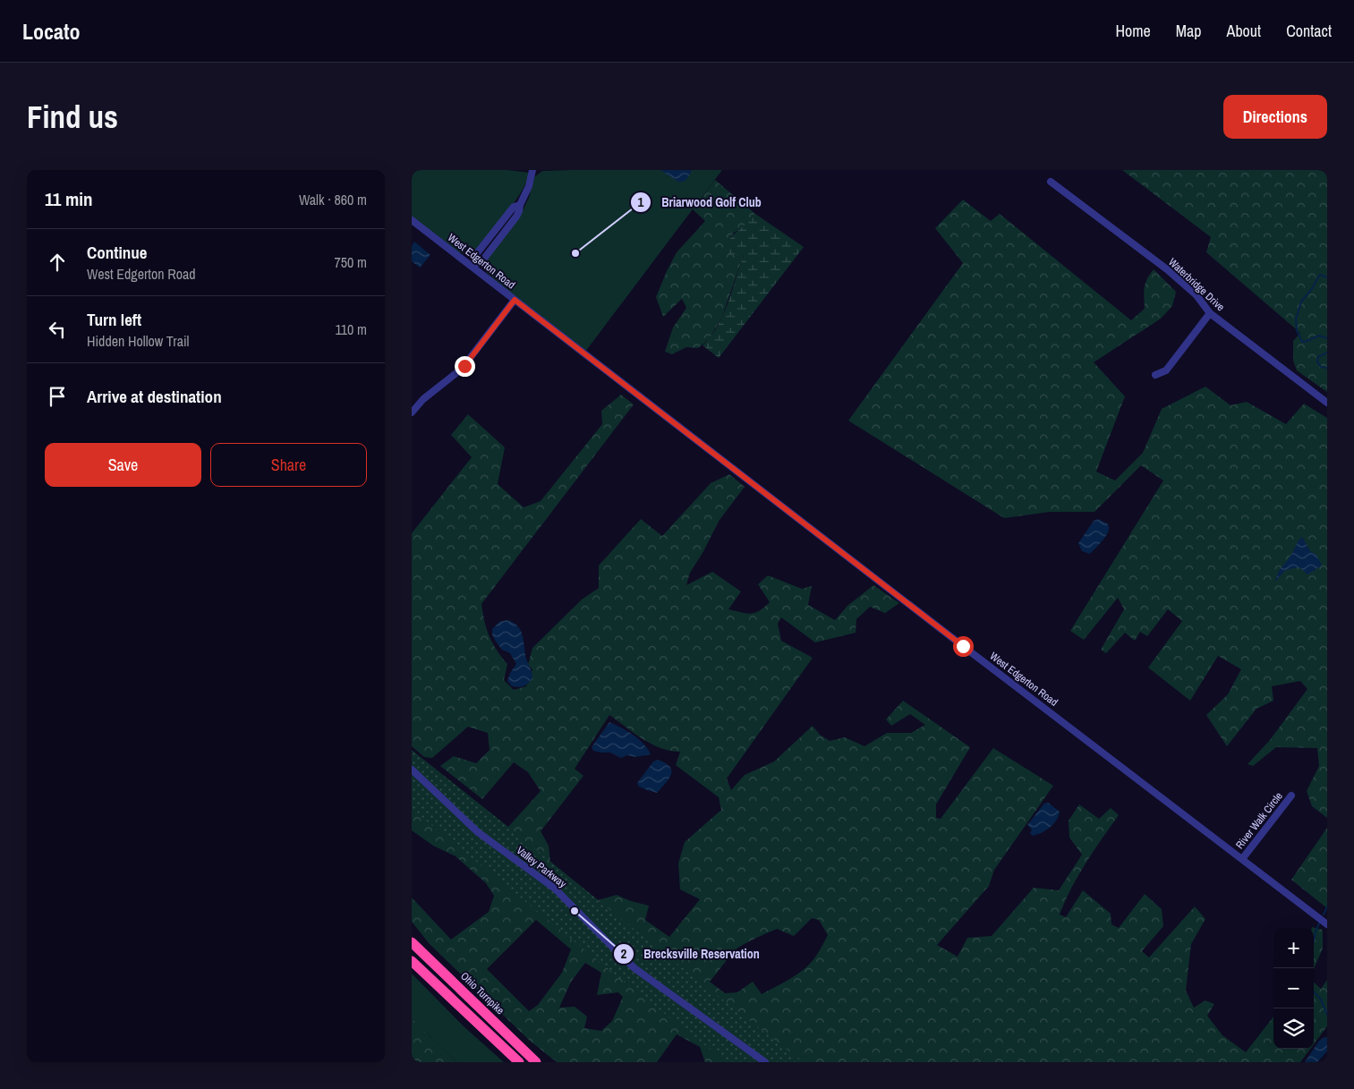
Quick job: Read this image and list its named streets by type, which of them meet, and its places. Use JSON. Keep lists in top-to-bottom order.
{
  "streets": {
    "highway": ["Ohio Turnpike"],
    "street": [
      "West Edgerton Road",
      "Waterbridge Drive",
      "River Walk Circle",
      "Valley Parkway"
    ]
  },
  "crossings": [
    ["West Edgerton Road", "River Walk Circle"]
  ],
  "places": ["Briarwood Golf Club", "Brecksville Reservation"],
  "page": {
    "header": "Locato",
    "nav": [
      "Home",
      "Map",
      "About",
      "Contact"
    ],
    "buttons": [
      "Directions",
      ["Save", "Share"]
    ],
    "title": "Find us",
    "heading": ["11 min", "Walk · 860 m"],
    "list": [
      ["Continue", "West Edgerton Road", "750 m"],
      ["Turn left", "Hidden Hollow Trail", "110 m"],
      "Arrive at destination"
    ],
    "map_buttons": ["+", "−"]
  }
}
